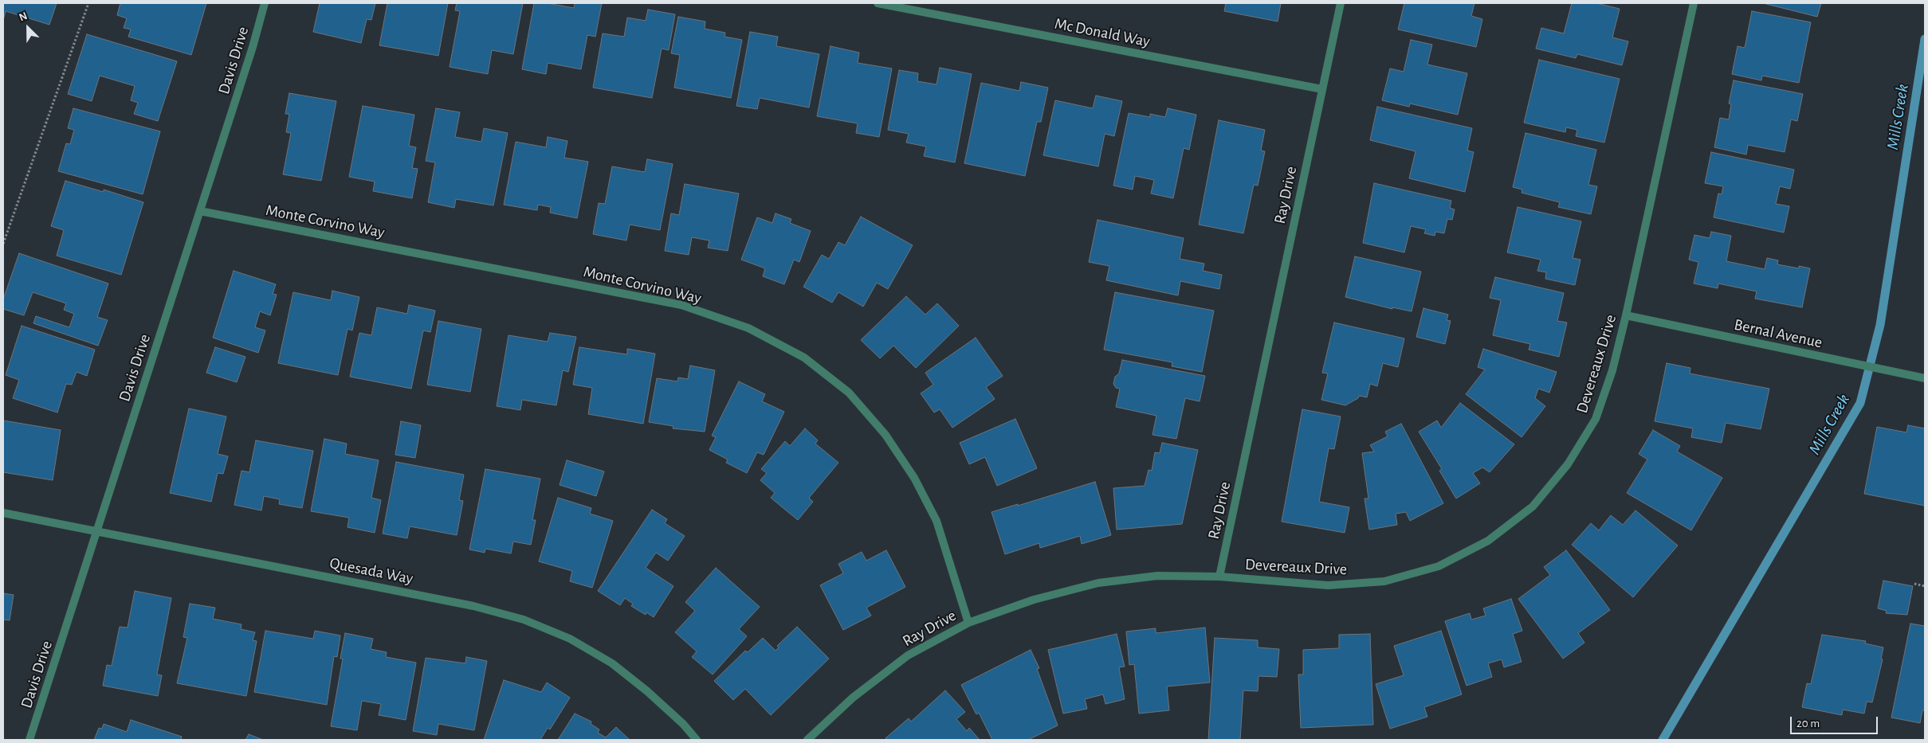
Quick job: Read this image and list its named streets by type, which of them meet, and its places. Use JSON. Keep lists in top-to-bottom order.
{
  "streets": {
    "street": [
      "Mc Donald Way",
      "Davis Drive",
      "Ray Drive",
      "Monte Corvino Way",
      "Bernal Avenue",
      "Devereaux Drive",
      "Quesada Way"
    ]
  },
  "crossings": [
    ["Mc Donald Way", "Ray Drive"],
    ["Davis Drive", "Monte Corvino Way"],
    ["Davis Drive", "Quesada Way"],
    ["Ray Drive", "Monte Corvino Way"],
    ["Ray Drive", "Devereaux Drive"],
    ["Bernal Avenue", "Devereaux Drive"]
  ],
  "water": ["Mills Creek"],
  "scale_bar": "20 m",
  "north": "top left"
}
